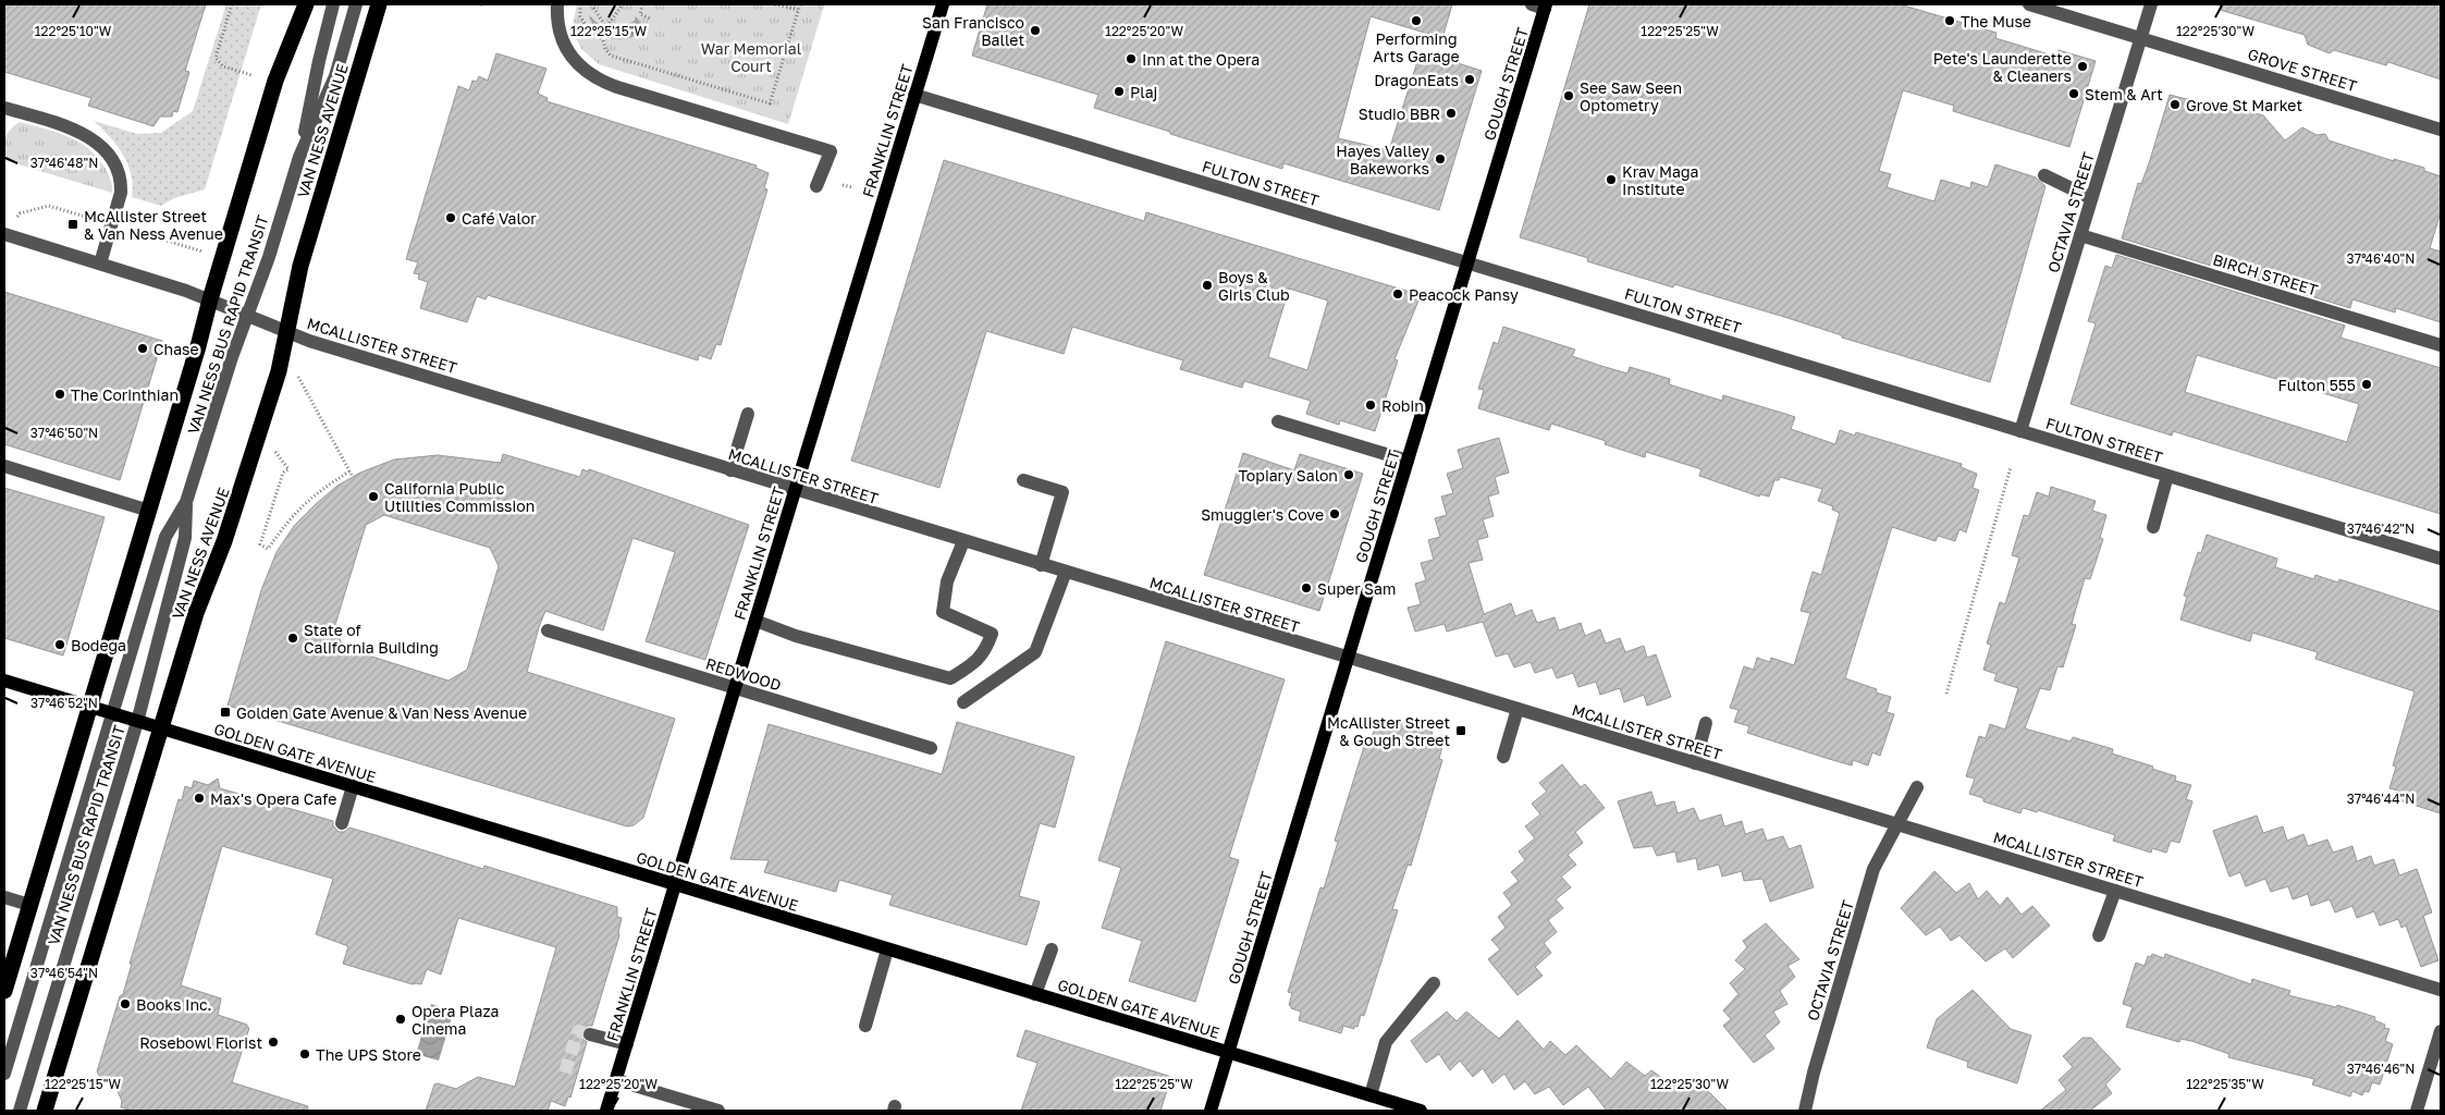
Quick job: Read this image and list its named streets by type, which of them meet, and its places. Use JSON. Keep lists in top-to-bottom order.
{
  "streets": {
    "highway": ["VAN NESS AVENUE"],
    "main road": ["GOUGH STREET", "FRANKLIN STREET", "GOLDEN GATE AVENUE"],
    "street": [
      "GROVE STREET",
      "FULTON STREET",
      "OCTAVIA STREET",
      "BIRCH STREET",
      "VAN NESS BUS RAPID TRANSIT",
      "MCALLISTER STREET",
      "REDWOOD"
    ]
  },
  "crossings": [
    ["GROVE STREET", "OCTAVIA STREET"],
    ["GOUGH STREET", "FULTON STREET"],
    ["GOUGH STREET", "MCALLISTER STREET"],
    ["GOUGH STREET", "GOLDEN GATE AVENUE"],
    ["VAN NESS AVENUE", "MCALLISTER STREET"],
    ["VAN NESS AVENUE", "GOLDEN GATE AVENUE"],
    ["FRANKLIN STREET", "FULTON STREET"],
    ["FRANKLIN STREET", "MCALLISTER STREET"],
    ["FRANKLIN STREET", "REDWOOD"],
    ["FRANKLIN STREET", "GOLDEN GATE AVENUE"],
    ["FULTON STREET", "OCTAVIA STREET"],
    ["OCTAVIA STREET", "BIRCH STREET"],
    ["OCTAVIA STREET", "MCALLISTER STREET"],
    ["VAN NESS BUS RAPID TRANSIT", "MCALLISTER STREET"],
    ["VAN NESS BUS RAPID TRANSIT", "GOLDEN GATE AVENUE"]
  ],
  "parks": ["War Memorial Court"],
  "places": {
    "other": [
      "Performing Arts Garage",
      "The Muse",
      "San Francisco Ballet",
      "Inn at the Opera",
      "Pete's Launderette & Cleaners",
      "DragonEats",
      "Plaj",
      "Stem & Art",
      "See Saw Seen Optometry",
      "Grove St Market",
      "Studio BBR",
      "Hayes Valley Bakeworks",
      "Krav Maga Institute",
      "Café Valor",
      "Boys & Girls Club",
      "Peacock Pansy",
      "Chase",
      "Fulton 555",
      "The Corinthian",
      "Robin",
      "Topiary Salon",
      "California Public Utilities Commission",
      "Smuggler's Cove",
      "Super Sam",
      "State of California Building",
      "Bodega",
      "Max's Opera Cafe",
      "Books Inc.",
      "Opera Plaza Cinema",
      "Rosebowl Florist",
      "The UPS Store"
    ],
    "transit": ["McAllister Street & Van Ness Avenue", "Golden Gate Avenue & Van Ness Avenue", "McAllister Street & Gough Street"]
  },
  "coordinates": [
    "122°25'10\"W",
    "122°25'15\"W",
    "122°25'20\"W",
    "122°25'25\"W",
    "122°25'30\"W",
    "37°46'48\"N",
    "37°46'40\"N",
    "37°46'50\"N",
    "37°46'42\"N",
    "37°46'52\"N",
    "37°46'44\"N",
    "37°46'54\"N",
    "37°46'46\"N",
    "122°25'35\"W"
  ]
}
